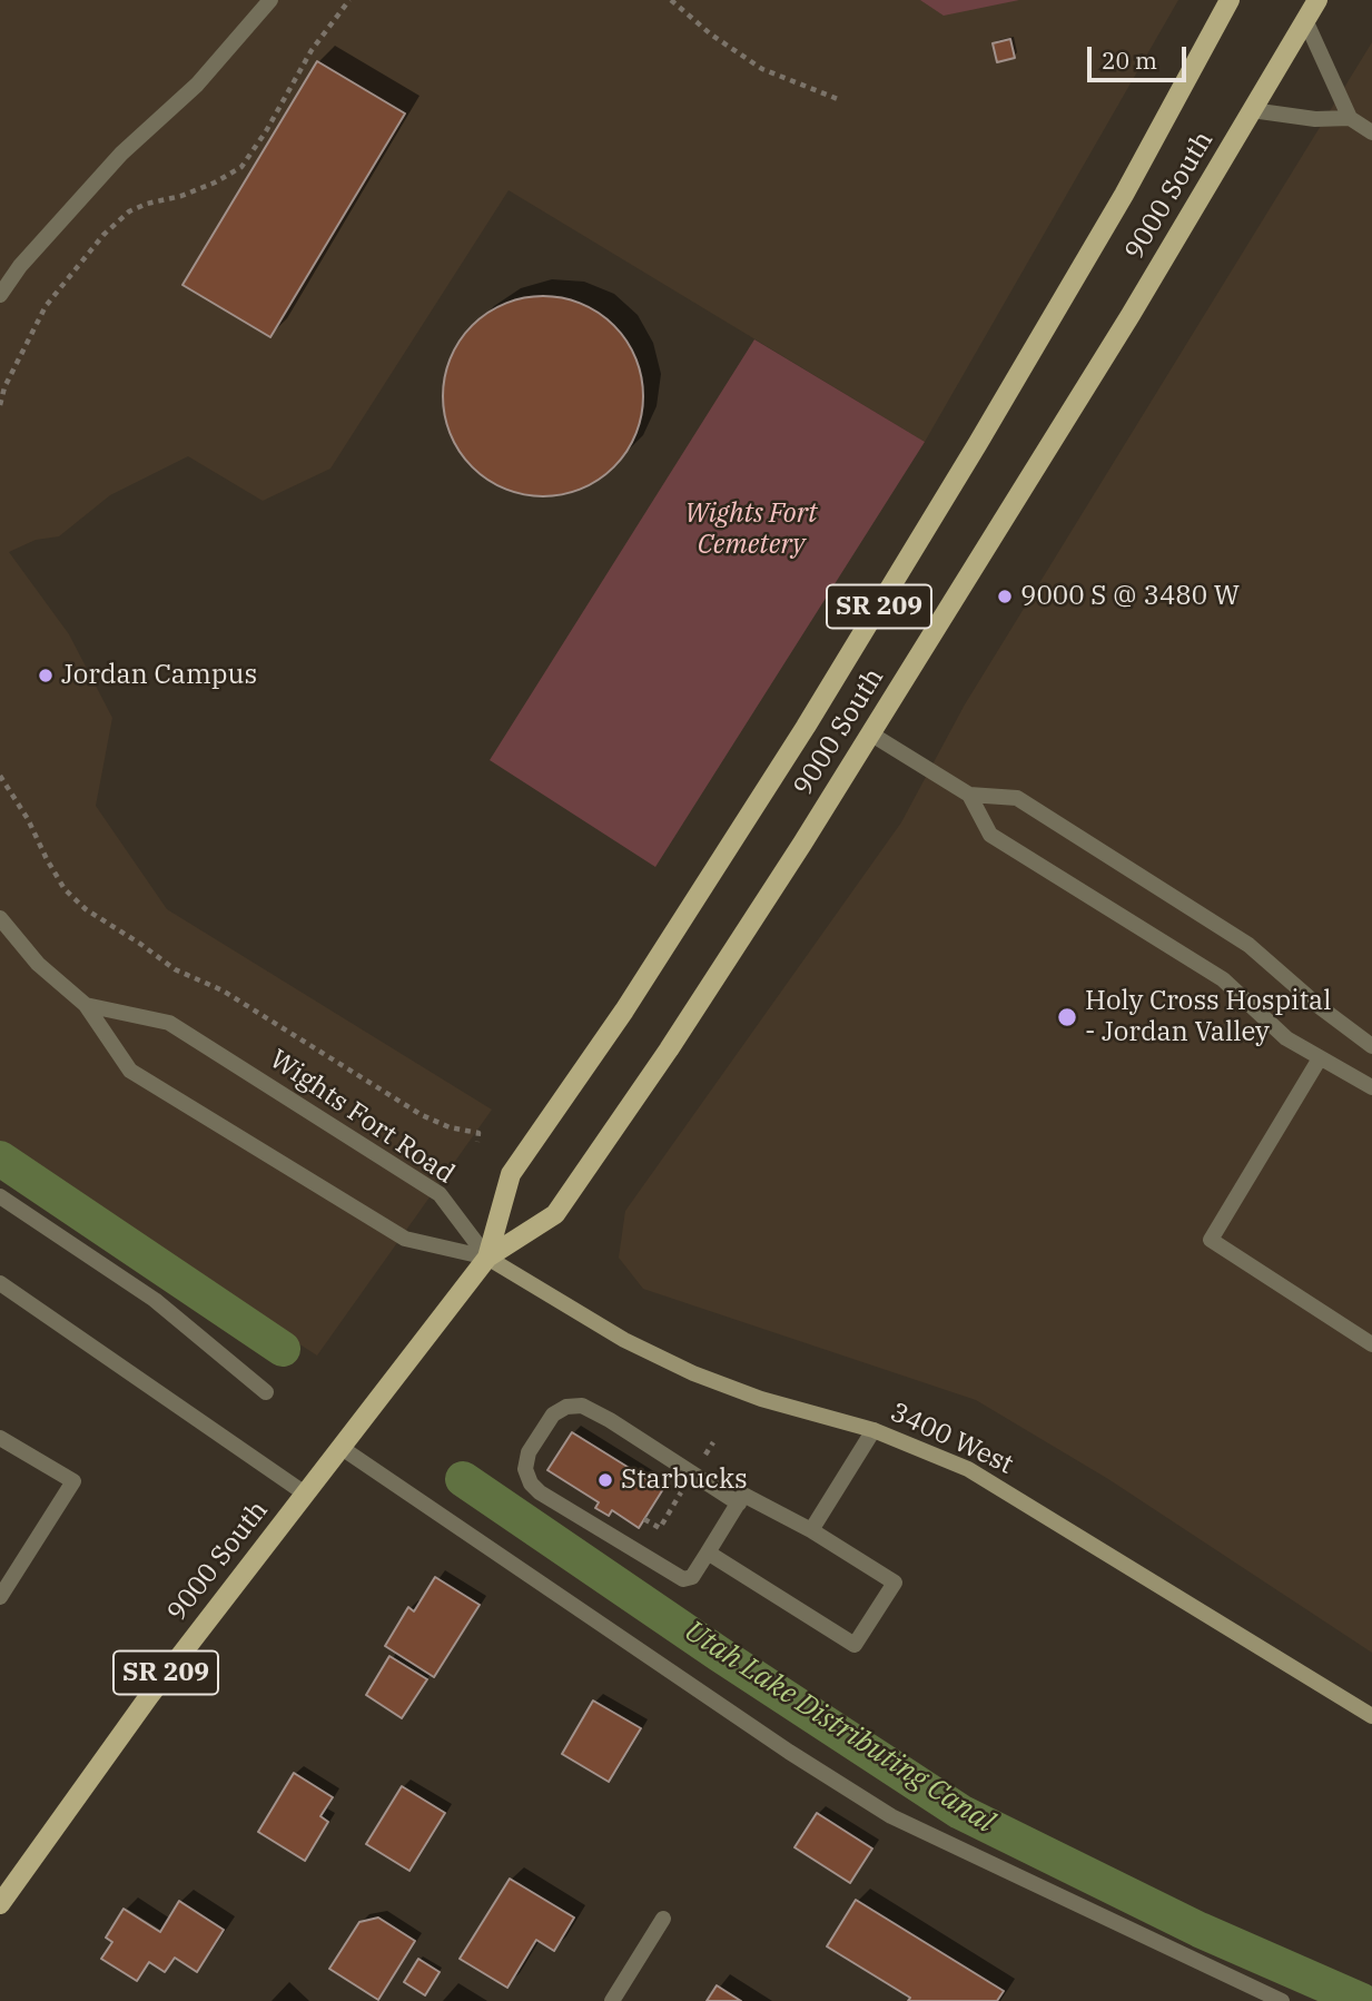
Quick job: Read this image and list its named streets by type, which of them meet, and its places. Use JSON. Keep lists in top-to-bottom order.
{
  "streets": {
    "main road": ["9000 South", "SR 209"],
    "street": ["Wights Fort Road", "3400 West"]
  },
  "crossings": [
    ["9000 South", "Wights Fort Road"],
    ["9000 South", "3400 West"],
    ["Wights Fort Road", "3400 West"]
  ],
  "water": ["Utah Lake Distributing Canal"],
  "parks": ["Wights Fort Cemetery"],
  "places": [
    "9000 S @ 3480 W",
    "Jordan Campus",
    "Holy Cross Hospital - Jordan Valley",
    "Starbucks"
  ],
  "scale_bar": "20 m"
}
